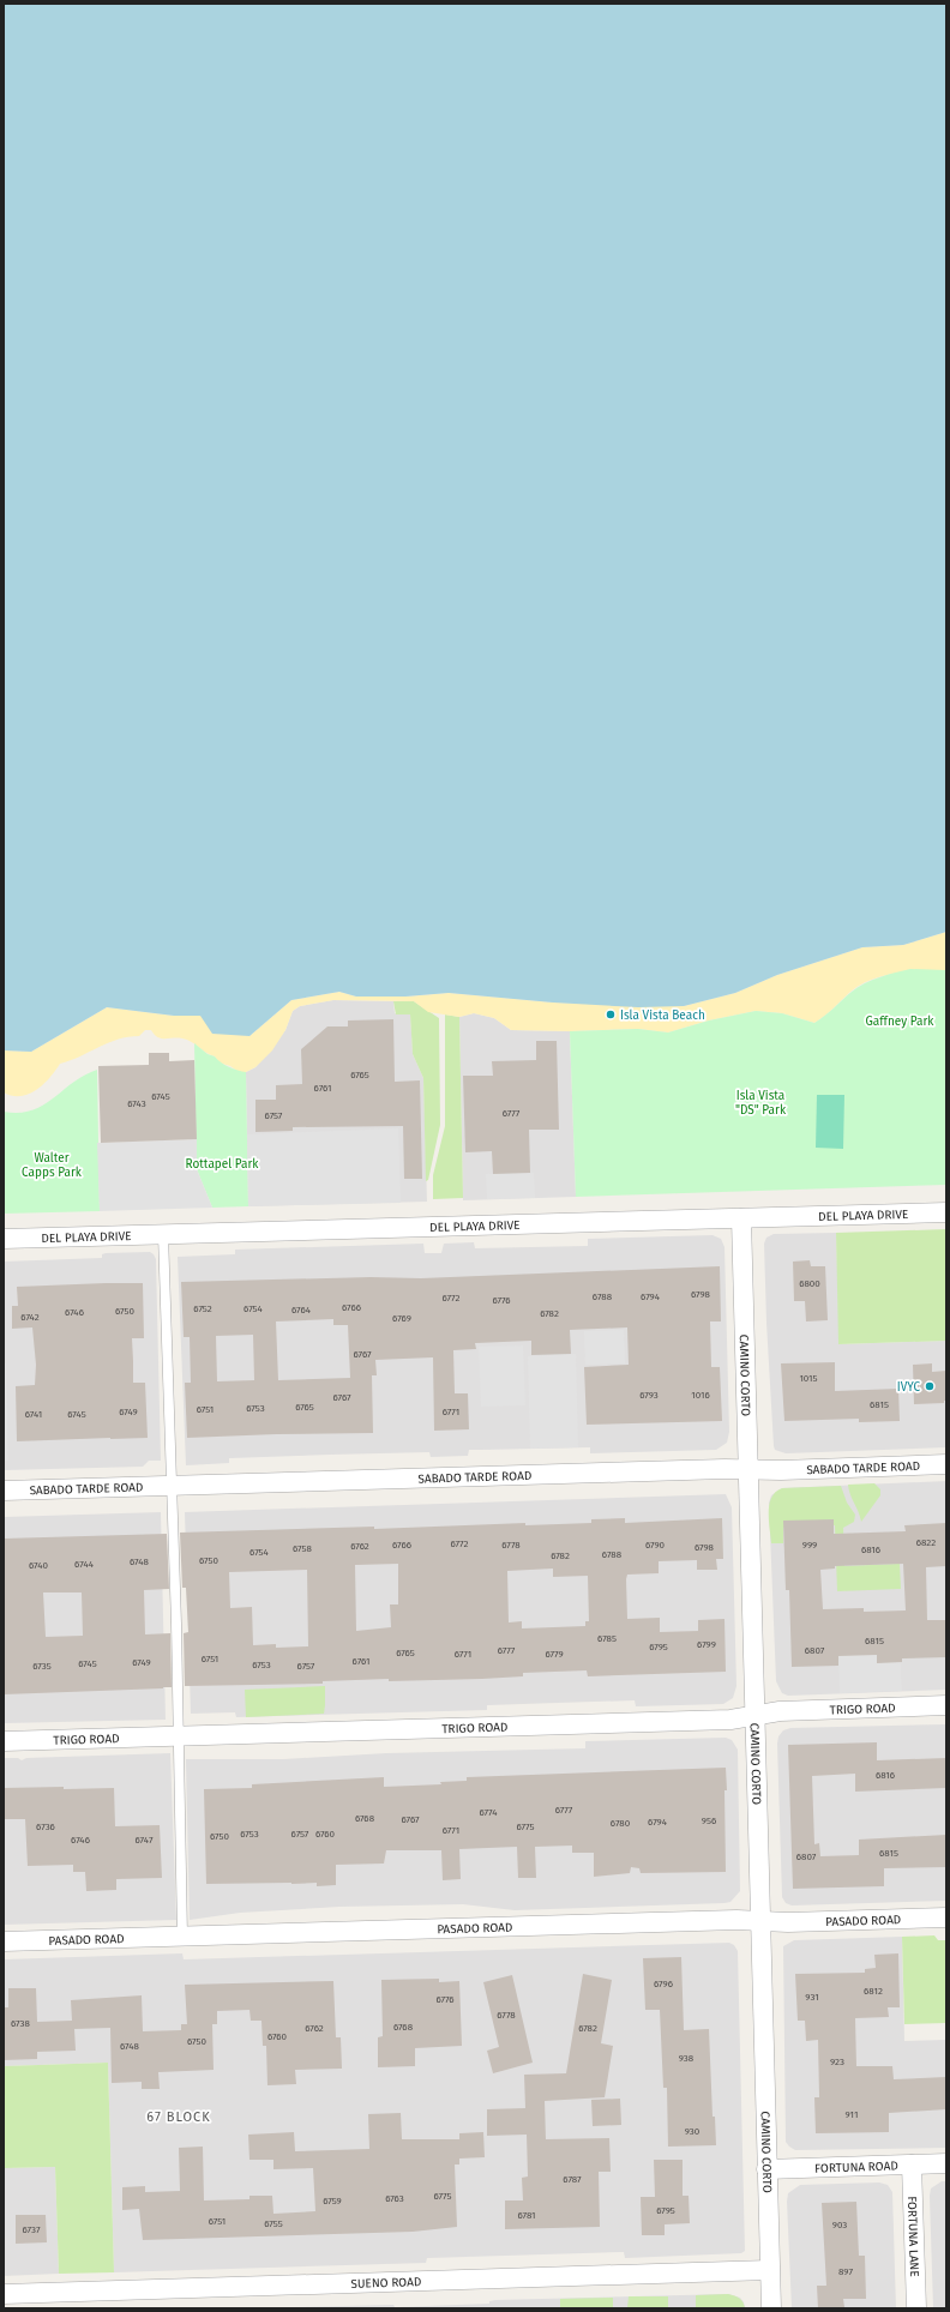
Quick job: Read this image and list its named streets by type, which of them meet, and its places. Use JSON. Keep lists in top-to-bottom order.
{
  "streets": {
    "street": [
      "DEL PLAYA DRIVE",
      "CAMINO CORTO",
      "SABADO TARDE ROAD",
      "TRIGO ROAD",
      "PASADO ROAD",
      "FORTUNA ROAD",
      "FORTUNA LANE",
      "SUENO ROAD"
    ]
  },
  "crossings": [
    ["DEL PLAYA DRIVE", "CAMINO CORTO"],
    ["CAMINO CORTO", "SABADO TARDE ROAD"],
    ["CAMINO CORTO", "TRIGO ROAD"],
    ["CAMINO CORTO", "PASADO ROAD"],
    ["CAMINO CORTO", "FORTUNA ROAD"],
    ["CAMINO CORTO", "SUENO ROAD"],
    ["FORTUNA ROAD", "FORTUNA LANE"]
  ],
  "districts": ["67 BLOCK"],
  "parks": [
    "Gaffney Park",
    "Isla Vista \"DS\" Park",
    "Walter Capps Park",
    "Rottapel Park"
  ],
  "places": ["Isla Vista Beach", "IVYC"],
  "house_numbers": [
    "6765",
    "6761",
    "6745",
    "6743",
    "6777",
    "6757",
    "6800",
    "6798",
    "6788",
    "6794",
    "6772",
    "6776",
    "6766",
    "6752",
    "6754",
    "6764",
    "6750",
    "6746",
    "6782",
    "6742",
    "6769",
    "6767",
    "1015",
    "6793",
    "1016",
    "6767",
    "6815",
    "6765",
    "6753",
    "6751",
    "6749",
    "6771",
    "6741",
    "6745",
    "6822",
    "6772",
    "6766",
    "6778",
    "6790",
    "999",
    "6762",
    "6798",
    "6758",
    "6816",
    "6754",
    "6788",
    "6782",
    "6750",
    "6748",
    "6744",
    "6740",
    "6785",
    "6815",
    "6799",
    "6795",
    "6777",
    "6807",
    "6765",
    "6771",
    "6779",
    "6751",
    "6761",
    "6749",
    "6745",
    "6753",
    "6735",
    "6757",
    "6816",
    "6777",
    "6774",
    "6768",
    "6767",
    "956",
    "6794",
    "6780",
    "6736",
    "6775",
    "6771",
    "6753",
    "6757",
    "6760",
    "6750",
    "6746",
    "6747",
    "6815",
    "6807",
    "6796",
    "6812",
    "931",
    "6776",
    "6778",
    "6738",
    "6768",
    "6762",
    "6782",
    "6760",
    "6750",
    "6748",
    "938",
    "923",
    "911",
    "930",
    "6787",
    "6775",
    "6763",
    "6759",
    "6795",
    "6781",
    "6751",
    "6755",
    "903",
    "6737",
    "897"
  ]
}
